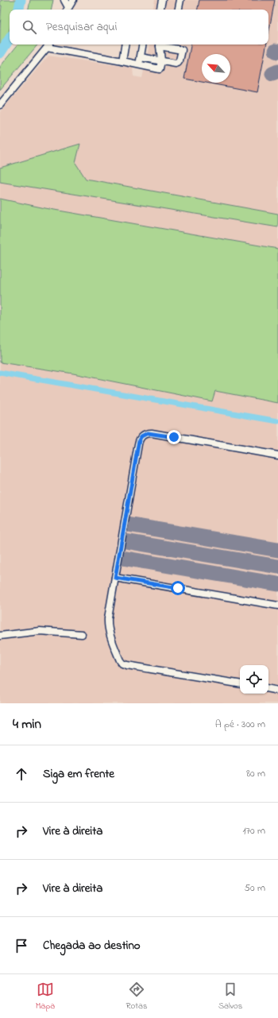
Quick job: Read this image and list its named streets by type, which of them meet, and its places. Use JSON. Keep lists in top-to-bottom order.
{
  "north": "top left",
  "page": {
    "search": "Pesquisar aqui",
    "heading": ["4 min", "A pé · 300 m"],
    "list": [
      ["Siga em frente", "80 m"],
      ["Vire à direita", "170 m"],
      ["Vire à direita", "50 m"],
      "Chegada ao destino"
    ],
    "nav": ["Mapa", "Rotas", "Salvos"]
  }
}
